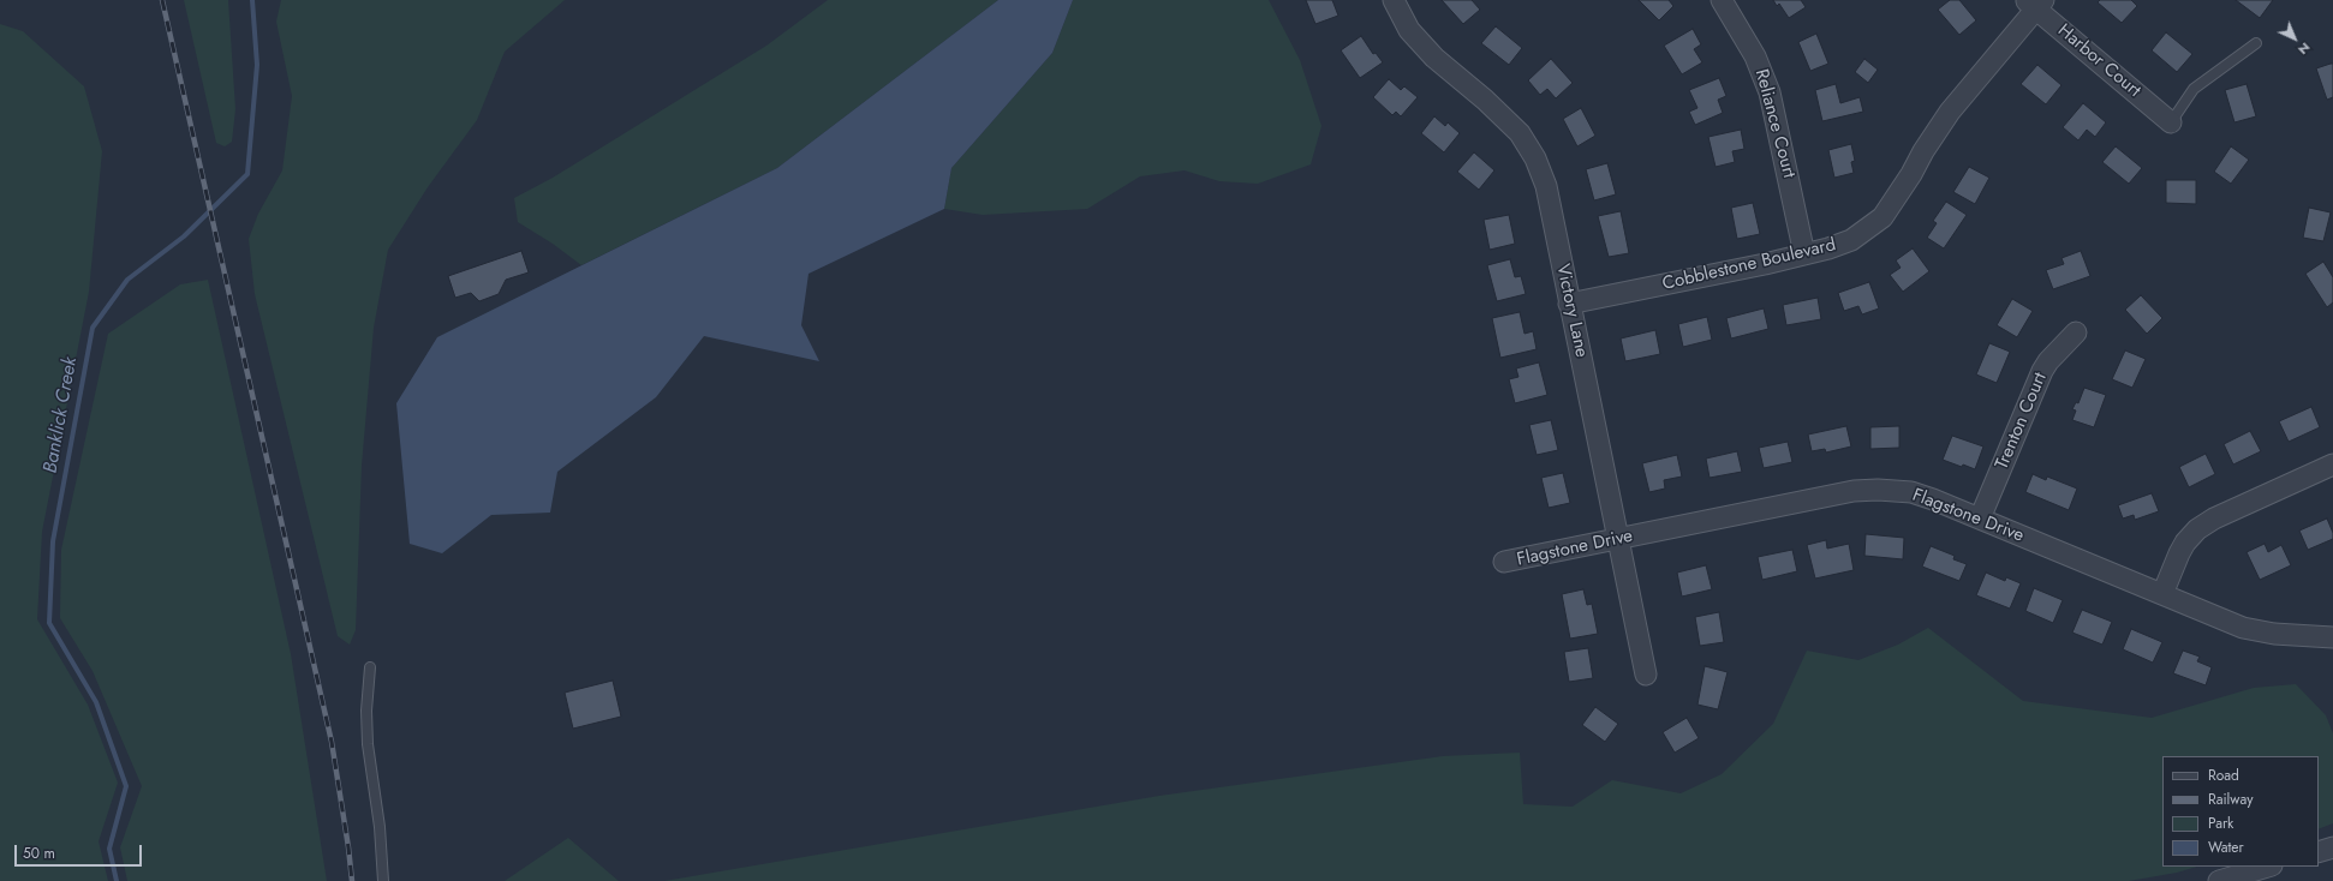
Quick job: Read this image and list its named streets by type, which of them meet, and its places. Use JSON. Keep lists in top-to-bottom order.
{
  "streets": {
    "street": [
      "Harbor Court",
      "Reliance Court",
      "Cobblestone Boulevard",
      "Victory Lane",
      "Trenton Court",
      "Flagstone Drive"
    ]
  },
  "crossings": [
    ["Harbor Court", "Cobblestone Boulevard"],
    ["Reliance Court", "Cobblestone Boulevard"],
    ["Cobblestone Boulevard", "Victory Lane"],
    ["Victory Lane", "Flagstone Drive"],
    ["Trenton Court", "Flagstone Drive"]
  ],
  "water": ["Banklick Creek"],
  "legend": [
    "Road",
    "Railway",
    "Park",
    "Water"
  ],
  "scale_bar": "50 m",
  "north": "bottom right"
}
